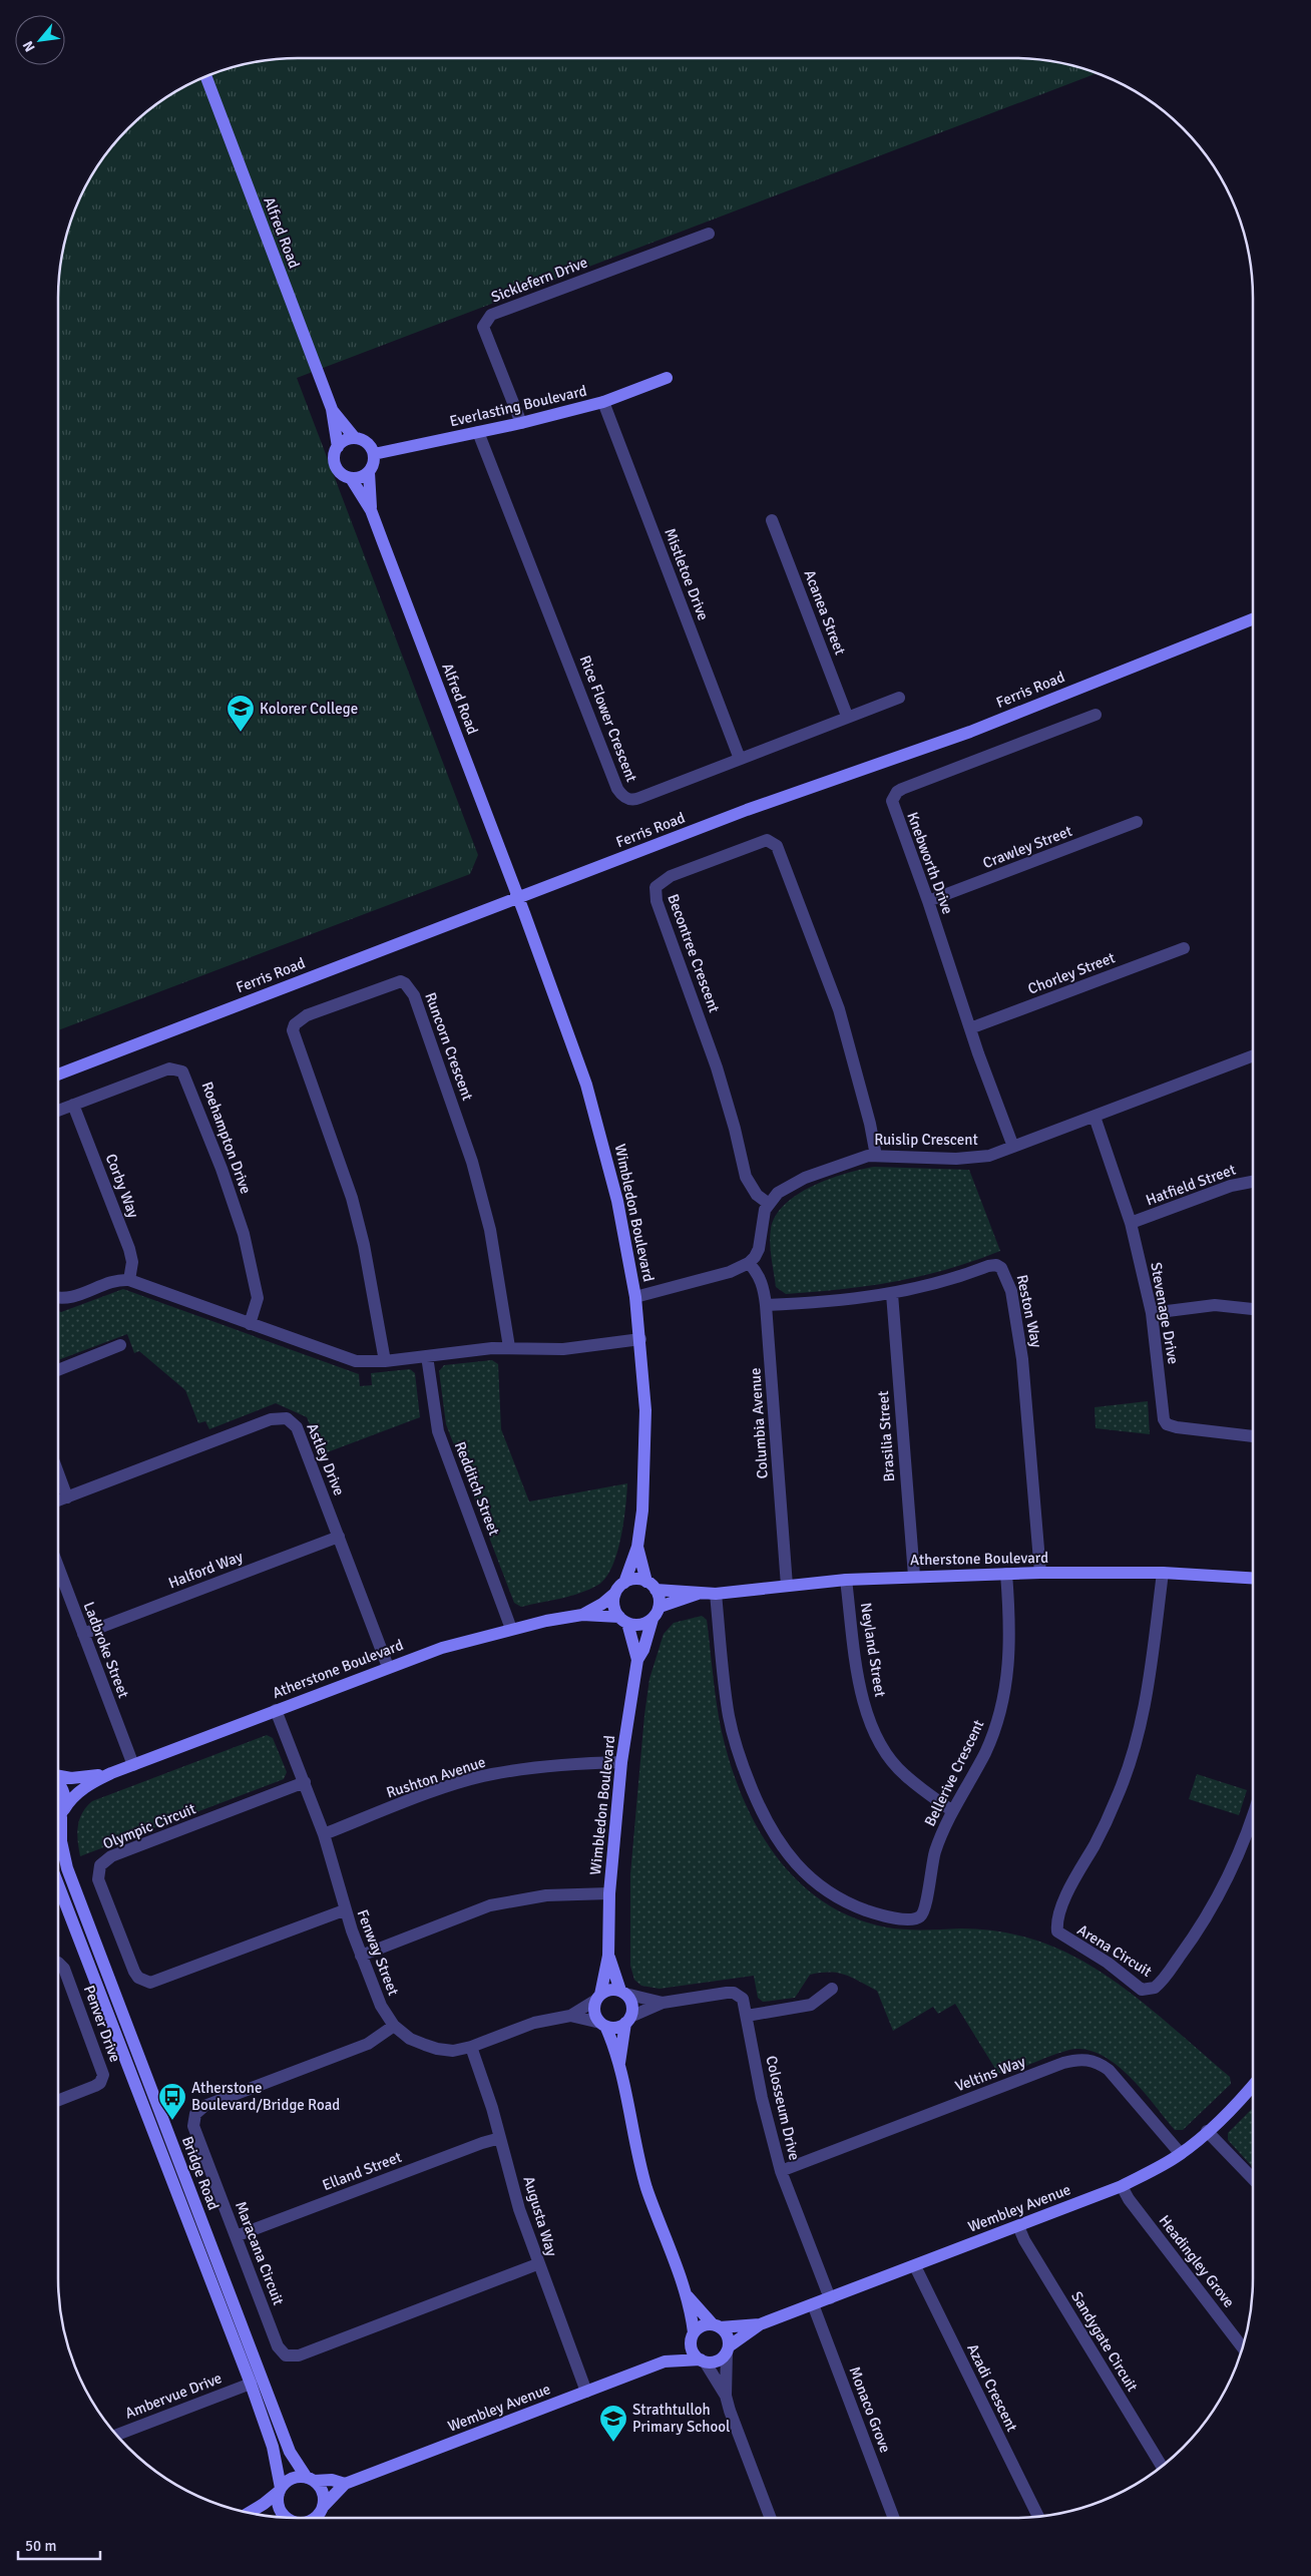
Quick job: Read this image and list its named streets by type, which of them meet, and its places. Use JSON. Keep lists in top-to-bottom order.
{
  "streets": {
    "street": [
      "Alfred Road",
      "Sicklefern Drive",
      "Everlasting Boulevard",
      "Mistletoe Drive",
      "Acanea Street",
      "Ferris Road",
      "Rice Flower Crescent",
      "Crawley Street",
      "Knebworth Drive",
      "Becontree Crescent",
      "Chorley Street",
      "Runcorn Crescent",
      "Roehampton Drive",
      "Ruislip Crescent",
      "Hatfield Street",
      "Corby Way",
      "Wimbledon Boulevard",
      "Reston Way",
      "Stevenage Drive",
      "Columbia Avenue",
      "Brasilia Street",
      "Astley Drive",
      "Redditch Street",
      "Atherstone Boulevard",
      "Halford Way",
      "Ladbroke Street",
      "Neyland Street",
      "Bellerive Crescent",
      "Rushton Avenue",
      "Olympic Circuit",
      "Arena Circuit",
      "Fenway Street",
      "Penver Drive",
      "Veltins Way",
      "Colosseum Drive",
      "Elland Street",
      "Bridge Road",
      "Wembley Avenue",
      "Augusta Way",
      "Maracana Circuit",
      "Headingley Grove",
      "Sandygate Circuit",
      "Azadi Crescent",
      "Ambervue Drive",
      "Monaco Grove"
    ]
  },
  "crossings": [
    ["Alfred Road", "Everlasting Boulevard"],
    ["Alfred Road", "Ferris Road"],
    ["Alfred Road", "Wimbledon Boulevard"],
    ["Sicklefern Drive", "Everlasting Boulevard"],
    ["Everlasting Boulevard", "Mistletoe Drive"],
    ["Everlasting Boulevard", "Rice Flower Crescent"],
    ["Mistletoe Drive", "Rice Flower Crescent"],
    ["Acanea Street", "Rice Flower Crescent"],
    ["Ferris Road", "Wimbledon Boulevard"],
    ["Crawley Street", "Knebworth Drive"],
    ["Knebworth Drive", "Chorley Street"],
    ["Knebworth Drive", "Ruislip Crescent"],
    ["Becontree Crescent", "Ruislip Crescent"],
    ["Roehampton Drive", "Corby Way"],
    ["Ruislip Crescent", "Stevenage Drive"],
    ["Ruislip Crescent", "Columbia Avenue"],
    ["Hatfield Street", "Stevenage Drive"],
    ["Wimbledon Boulevard", "Atherstone Boulevard"],
    ["Wimbledon Boulevard", "Rushton Avenue"],
    ["Wimbledon Boulevard", "Fenway Street"],
    ["Wimbledon Boulevard", "Colosseum Drive"],
    ["Reston Way", "Columbia Avenue"],
    ["Reston Way", "Brasilia Street"],
    ["Reston Way", "Atherstone Boulevard"],
    ["Columbia Avenue", "Atherstone Boulevard"],
    ["Brasilia Street", "Atherstone Boulevard"],
    ["Astley Drive", "Atherstone Boulevard"],
    ["Astley Drive", "Halford Way"],
    ["Redditch Street", "Atherstone Boulevard"],
    ["Atherstone Boulevard", "Ladbroke Street"],
    ["Atherstone Boulevard", "Neyland Street"],
    ["Atherstone Boulevard", "Bellerive Crescent"],
    ["Atherstone Boulevard", "Arena Circuit"],
    ["Atherstone Boulevard", "Fenway Street"],
    ["Atherstone Boulevard", "Bridge Road"],
    ["Halford Way", "Ladbroke Street"],
    ["Neyland Street", "Bellerive Crescent"],
    ["Rushton Avenue", "Fenway Street"],
    ["Olympic Circuit", "Fenway Street"],
    ["Fenway Street", "Colosseum Drive"],
    ["Fenway Street", "Augusta Way"],
    ["Fenway Street", "Maracana Circuit"],
    ["Veltins Way", "Colosseum Drive"],
    ["Veltins Way", "Wembley Avenue"],
    ["Colosseum Drive", "Wembley Avenue"],
    ["Elland Street", "Augusta Way"],
    ["Elland Street", "Maracana Circuit"],
    ["Bridge Road", "Wembley Avenue"],
    ["Bridge Road", "Ambervue Drive"],
    ["Wembley Avenue", "Augusta Way"],
    ["Wembley Avenue", "Headingley Grove"],
    ["Wembley Avenue", "Sandygate Circuit"],
    ["Wembley Avenue", "Azadi Crescent"],
    ["Wembley Avenue", "Monaco Grove"],
    ["Augusta Way", "Maracana Circuit"]
  ],
  "places": {
    "school or university": ["Kolorer College", "Strathtulloh Primary School"],
    "bus stop": ["Atherstone Boulevard/Bridge Road"]
  },
  "scale_bar": "50 m",
  "north": "bottom left"
}
